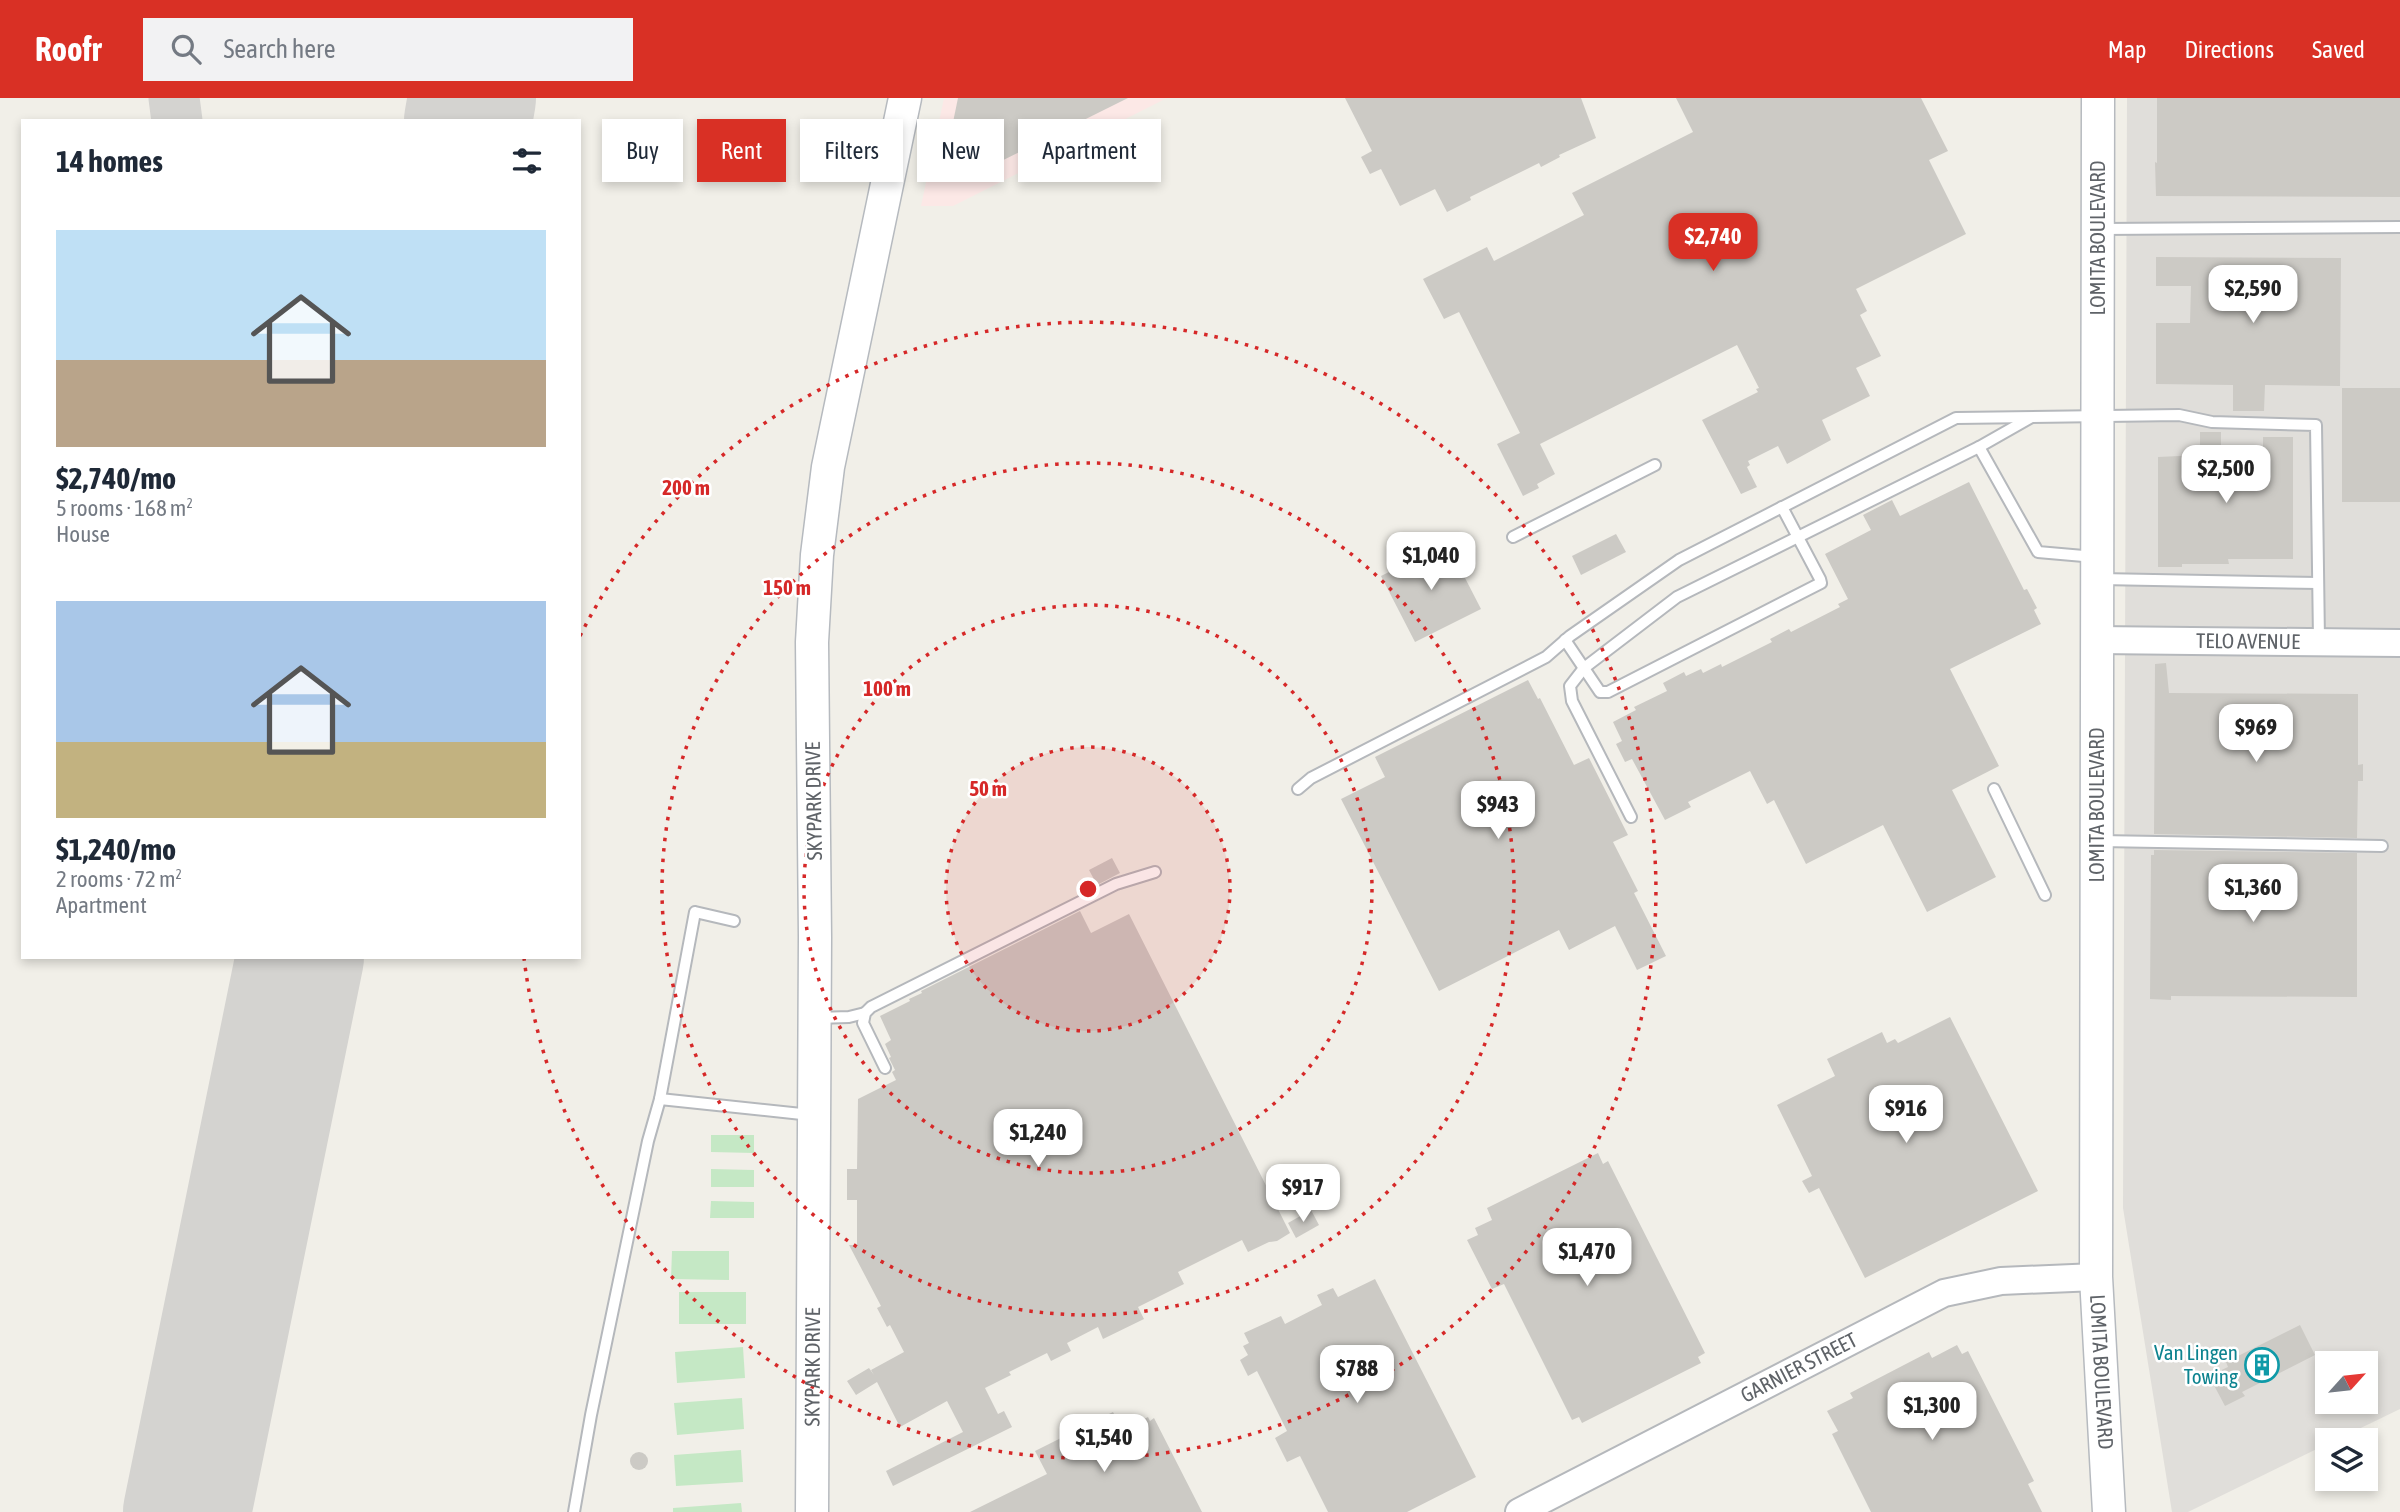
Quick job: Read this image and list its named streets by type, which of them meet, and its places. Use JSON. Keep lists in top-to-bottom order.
{
  "streets": {
    "main road": ["LOMITA BOULEVARD", "SKYPARK DRIVE"],
    "street": ["TELO AVENUE", "GARNIER STREET"]
  },
  "crossings": [
    ["LOMITA BOULEVARD", "TELO AVENUE"],
    ["LOMITA BOULEVARD", "GARNIER STREET"]
  ],
  "places": {
    "building": ["Van Lingen Towing"]
  },
  "north": "top right",
  "page": {
    "header": "Roofr",
    "search": "Search here",
    "nav": ["Map", "Directions", "Saved"],
    "chip": [
      "Buy",
      "Rent",
      "Filters",
      "New",
      "Apartment"
    ],
    "heading": "14 homes",
    "list": [
      {
        "name": "$2,740/mo",
        "note": "5 rooms · 168 m² · House"
      },
      {
        "name": "$1,240/mo",
        "note": "2 rooms · 72 m² · Apartment"
      }
    ],
    "price": [
      "$2,740",
      "$2,590",
      "$2,500",
      "$1,040",
      "$969",
      "$943",
      "$1,360",
      "$916",
      "$1,240",
      "$917",
      "$1,470",
      "$788",
      "$1,300",
      "$1,540"
    ]
  },
  "rings": [
    "200 m",
    "150 m",
    "100 m",
    "50 m"
  ]
}
